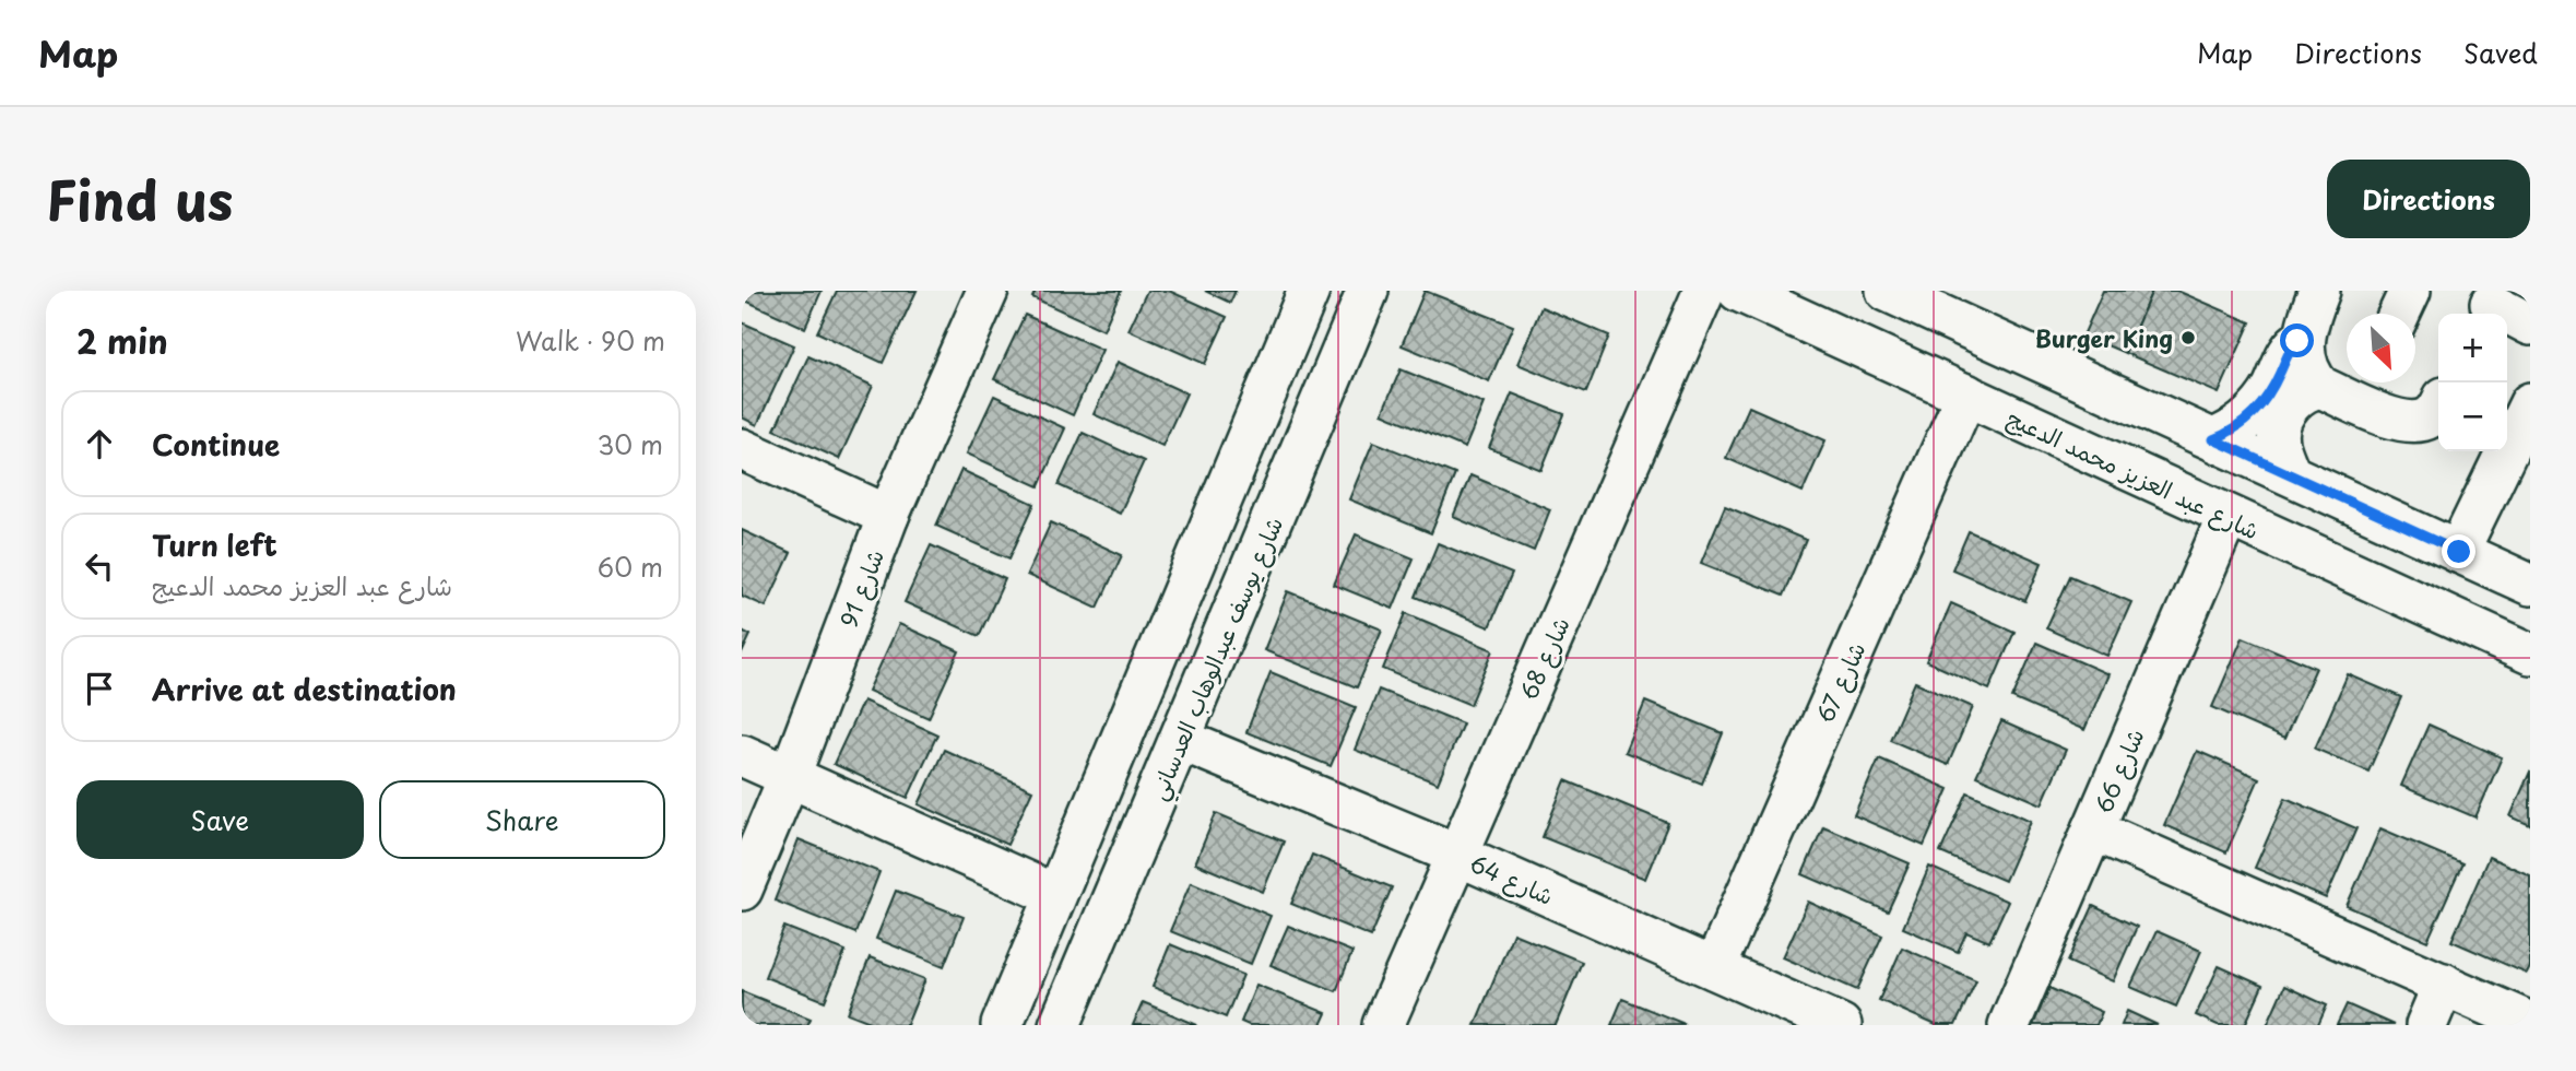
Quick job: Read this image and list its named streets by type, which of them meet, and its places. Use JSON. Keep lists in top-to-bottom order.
{
  "streets": {
    "street": [
      "شارع عبد العزيز محمد الدعيج",
      "شارع 91",
      "شارع يوسف عبدالوهاب العدساني",
      "شارع 68",
      "شارع 67",
      "شارع 66",
      "شارع 64"
    ]
  },
  "crossings": [
    ["شارع عبد العزيز محمد الدعيج", "شارع 67"],
    ["شارع عبد العزيز محمد الدعيج", "شارع 66"],
    ["شارع يوسف عبدالوهاب العدساني", "شارع 64"],
    ["شارع 68", "شارع 64"],
    ["شارع 67", "شارع 64"]
  ],
  "places": ["Burger King"],
  "north": "bottom right",
  "page": {
    "header": "Map",
    "nav": ["Map", "Directions", "Saved"],
    "title": "Find us",
    "buttons": [
      "Directions",
      ["Save", "Share"]
    ],
    "heading": ["2 min", "Walk · 90 m"],
    "map_buttons": ["+", "−"],
    "list": [
      ["Continue", "30 m"],
      ["Turn left", "شارع عبد العزيز محمد الدعيج", "60 m"],
      "Arrive at destination"
    ]
  }
}
